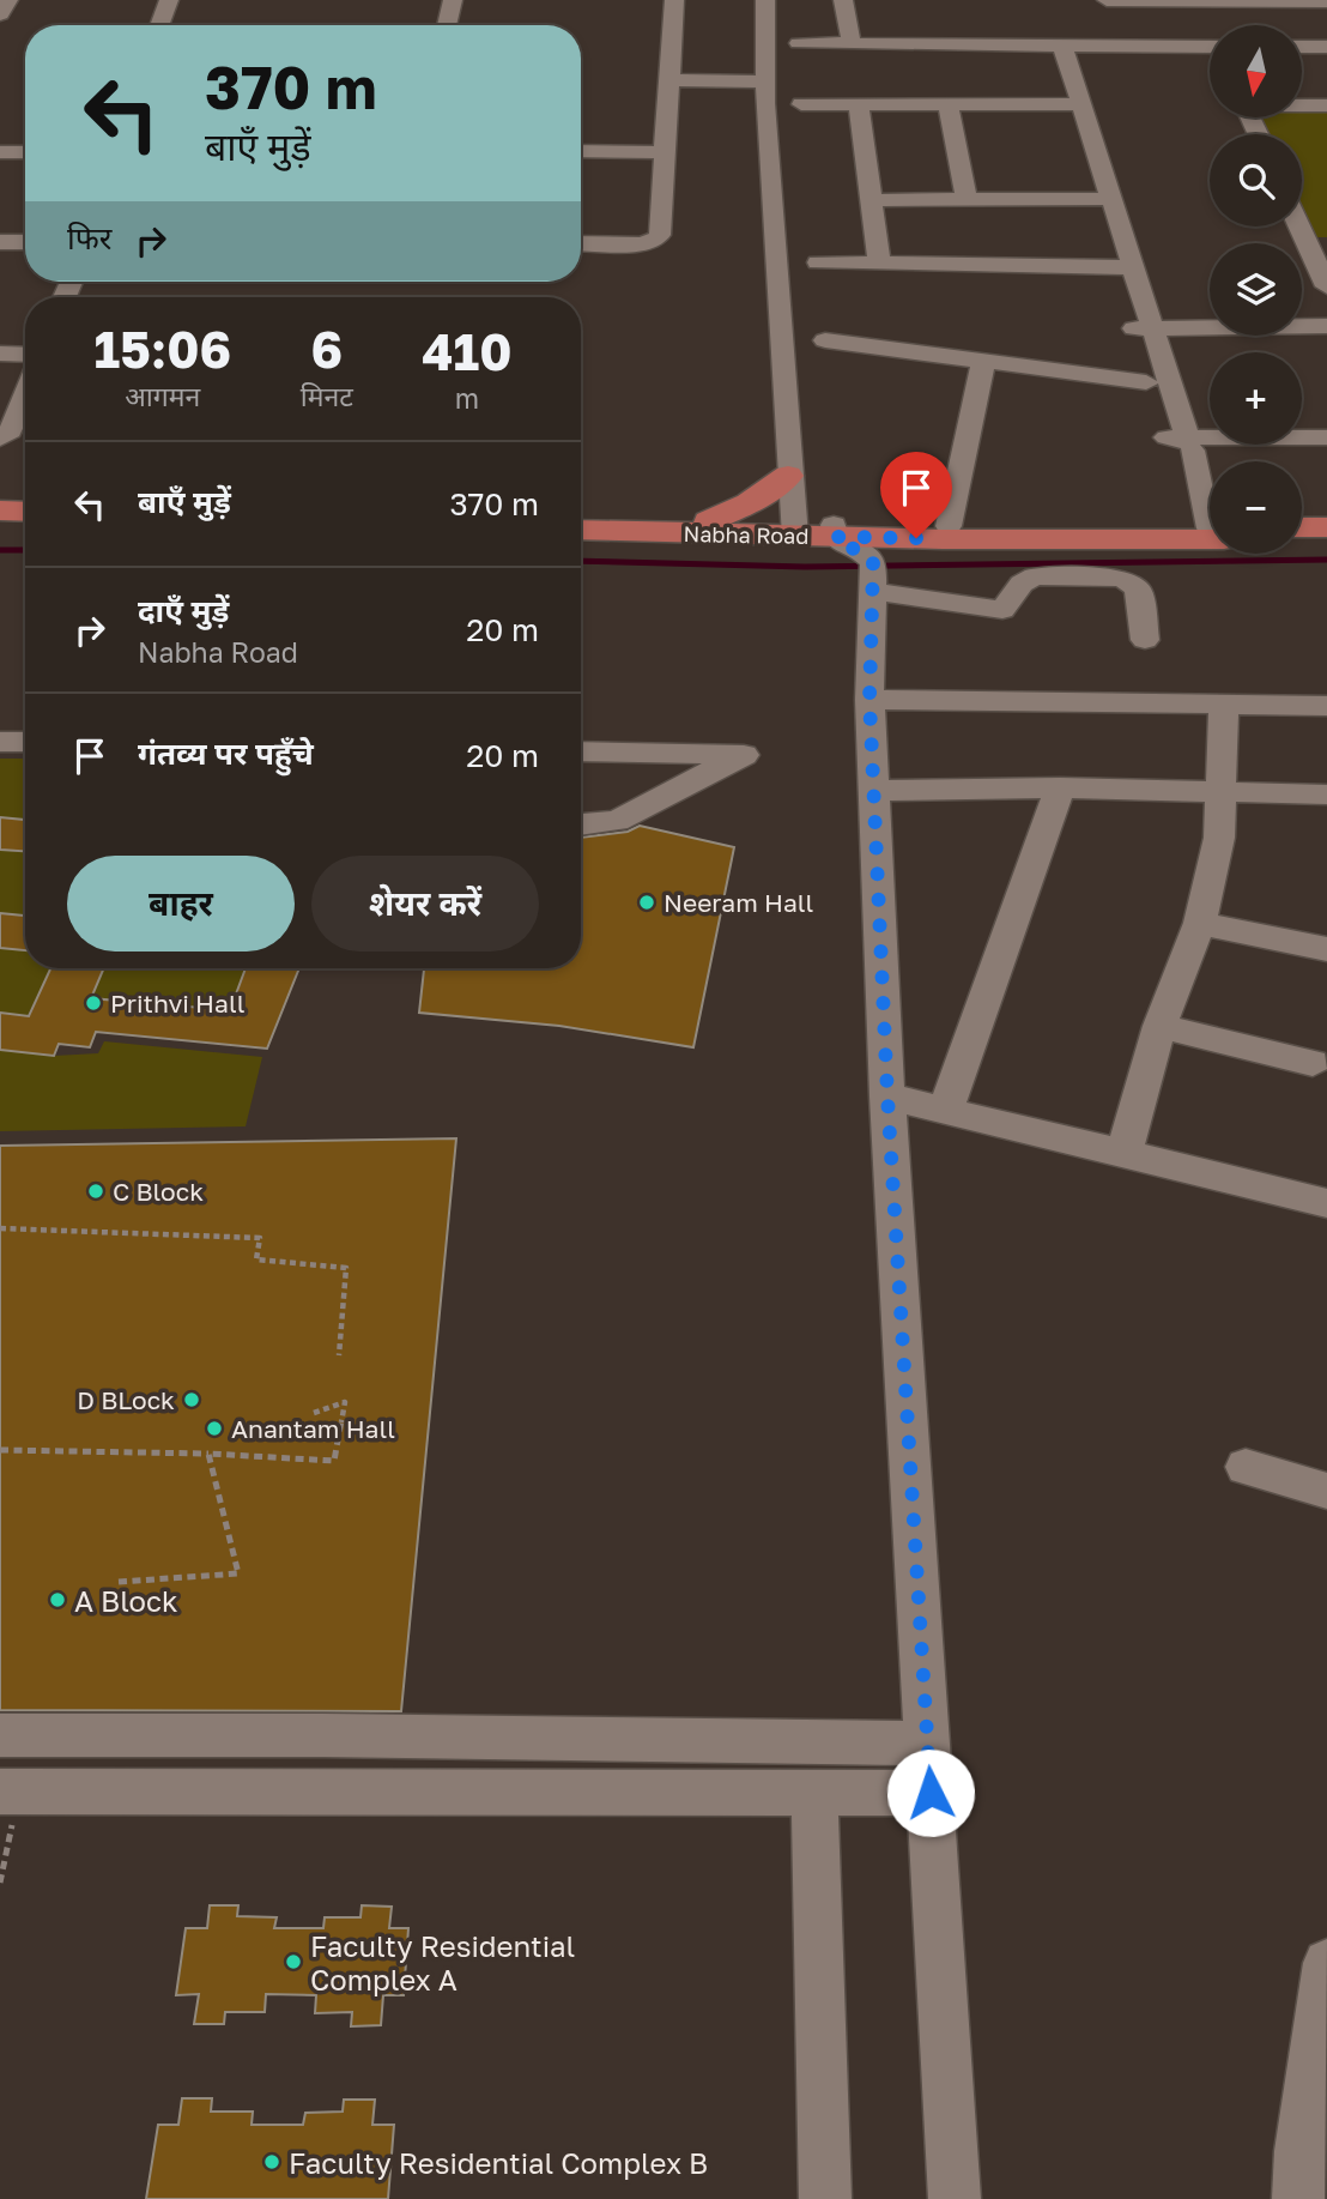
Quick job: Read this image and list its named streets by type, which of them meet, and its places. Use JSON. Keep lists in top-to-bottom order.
{
  "streets": {
    "main road": ["Nabha Road"]
  },
  "places": [
    "Neeram Hall",
    "Prithvi Hall",
    "C Block",
    "D BLock",
    "Anantam Hall",
    "A Block",
    "Faculty Residential Complex A",
    "Faculty Residential Complex B"
  ],
  "north": "bottom",
  "page": {
    "map_buttons": ["+", "−"],
    "turn": ["370 m", "बाएँ मुड़ें"],
    "then": "फिर",
    "eta": [
      "15:06",
      "आगमन",
      "6",
      "मिनट",
      "410",
      "m"
    ],
    "list": [
      {
        "name": "बाएँ मुड़ें",
        "value": "370 m"
      },
      {
        "name": "दाएँ मुड़ें",
        "note": "Nabha Road",
        "value": "20 m"
      },
      {
        "name": "गंतव्य पर पहुँचे",
        "value": "20 m"
      }
    ],
    "buttons": ["बाहर", "शेयर करें"]
  }
}
